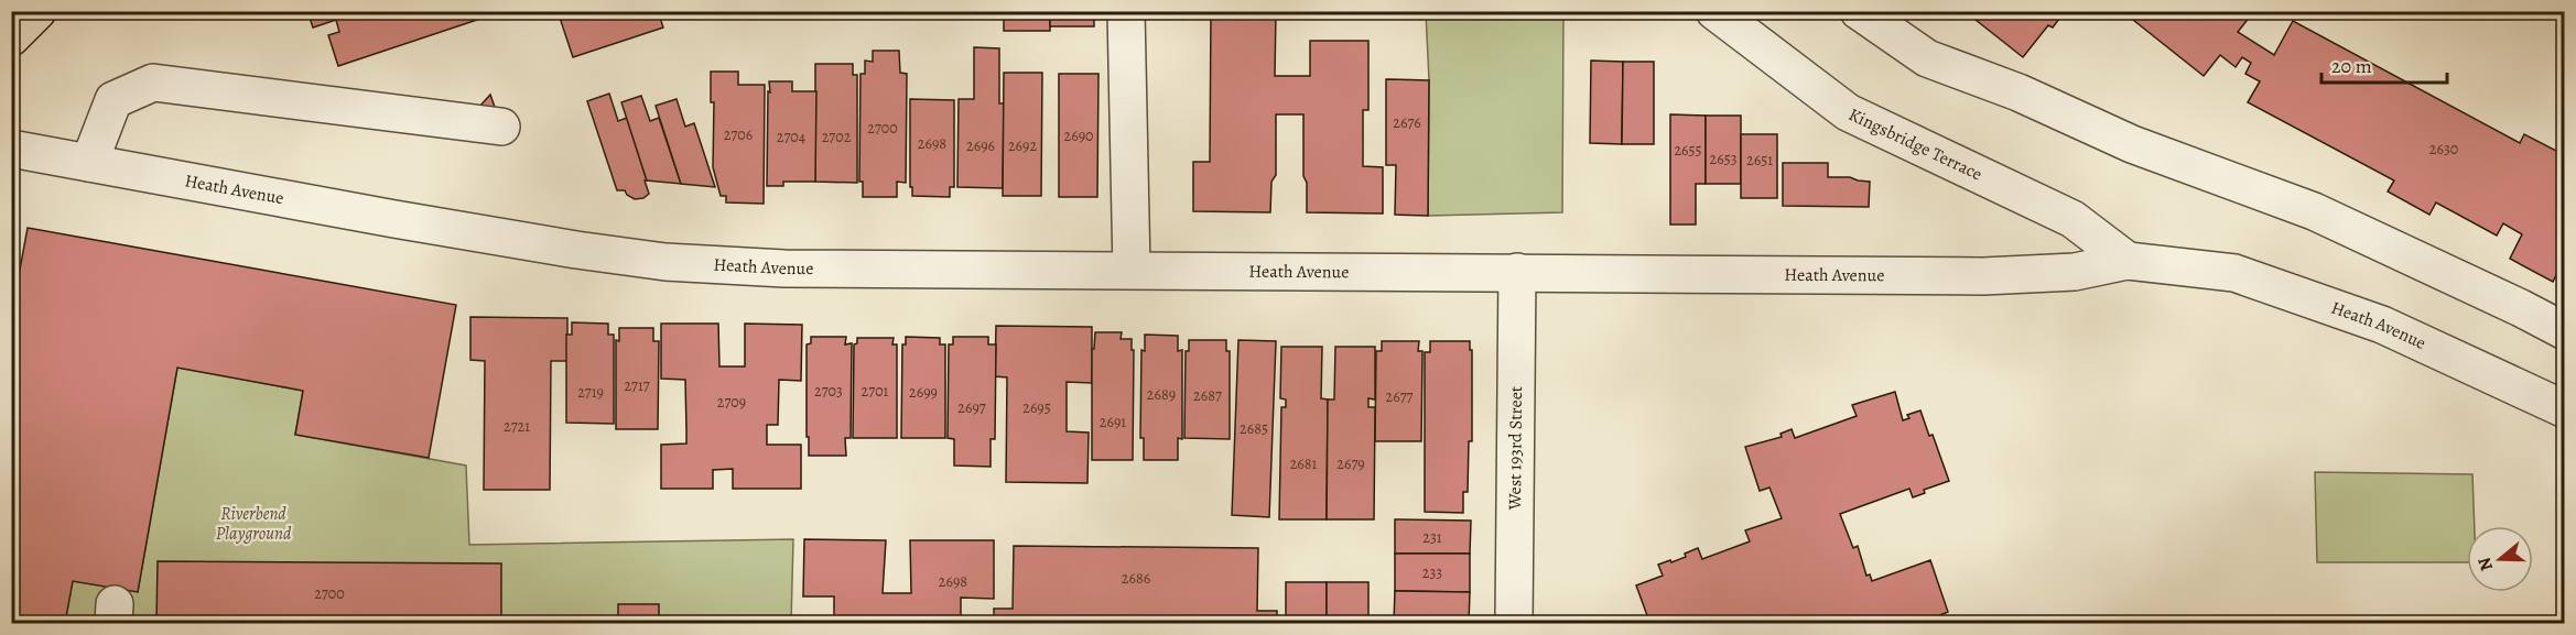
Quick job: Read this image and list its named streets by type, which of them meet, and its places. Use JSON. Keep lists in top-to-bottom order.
{
  "streets": {
    "street": ["Kingsbridge Terrace", "Heath Avenue", "West 193rd Street"]
  },
  "crossings": [
    ["Kingsbridge Terrace", "Heath Avenue"],
    ["Heath Avenue", "West 193rd Street"]
  ],
  "parks": ["Riverbend Playground"],
  "house_numbers": [
    "2676",
    "2700",
    "2706",
    "2690",
    "2704",
    "2702",
    "2698",
    "2696",
    "2692",
    "2630",
    "2655",
    "2653",
    "2651",
    "2717",
    "2703",
    "2701",
    "2719",
    "2699",
    "2689",
    "2687",
    "2677",
    "2709",
    "2697",
    "2695",
    "2691",
    "2721",
    "2685",
    "2681",
    "2679",
    "231",
    "233",
    "2686",
    "2698",
    "2700"
  ],
  "scale_bar": "20 m",
  "north": "left"
}
